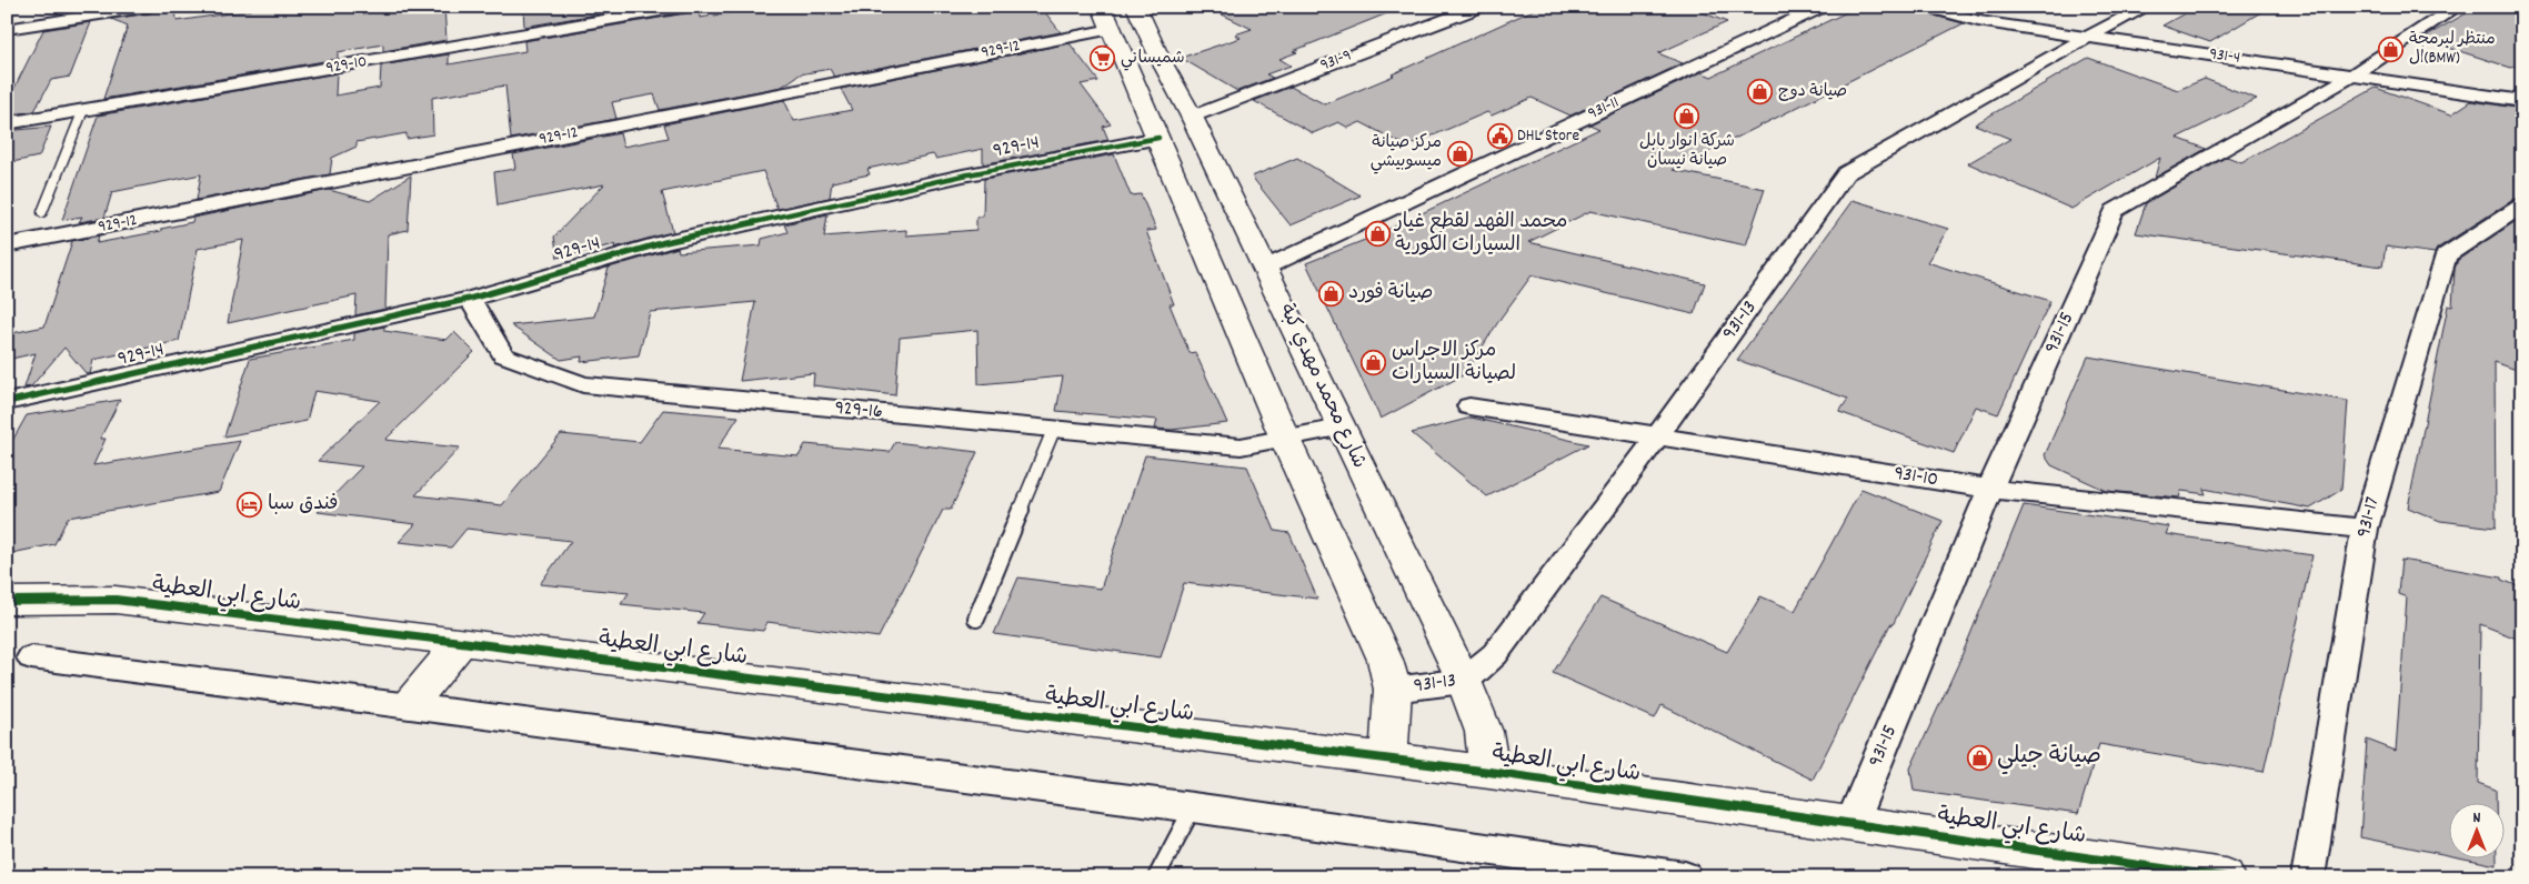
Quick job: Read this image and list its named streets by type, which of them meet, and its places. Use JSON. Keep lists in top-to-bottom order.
{
  "streets": {
    "street": [
      "929-12",
      "931-4",
      "931-9",
      "929-10",
      "931-11",
      "929-14",
      "931-13",
      "931-15",
      "شارع محمد مهدي كبة",
      "929-16",
      "931-10",
      "931-17",
      "شارع ابي العطية"
    ]
  },
  "crossings": [
    ["931-4", "931-13"],
    ["931-4", "931-15"],
    ["931-9", "شارع محمد مهدي كبة"],
    ["931-11", "شارع محمد مهدي كبة"],
    ["929-14", "929-16"],
    ["931-13", "شارع محمد مهدي كبة"],
    ["931-13", "931-10"],
    ["931-15", "931-10"],
    ["931-15", "شارع ابي العطية"],
    ["شارع محمد مهدي كبة", "929-16"],
    ["شارع محمد مهدي كبة", "شارع ابي العطية"],
    ["931-10", "931-17"]
  ],
  "places": {
    "shop": [
      "منتظر لبرمجة ال(BMW)",
      "صيانة دوج",
      "شركة انوار بابل صيانة نيسان",
      "مركز صيانة ميسوبيشي",
      "محمد الفهد لقطع غيار السيارات الكورية",
      "صيانة فورد",
      "مركز الاجراس لصيانة السيارات",
      "صيانة جيلي"
    ],
    "supermarket": ["شميساني"],
    "public building": ["DHL Store"],
    "hotel": ["فندق سبا"]
  },
  "north": "top"
}
